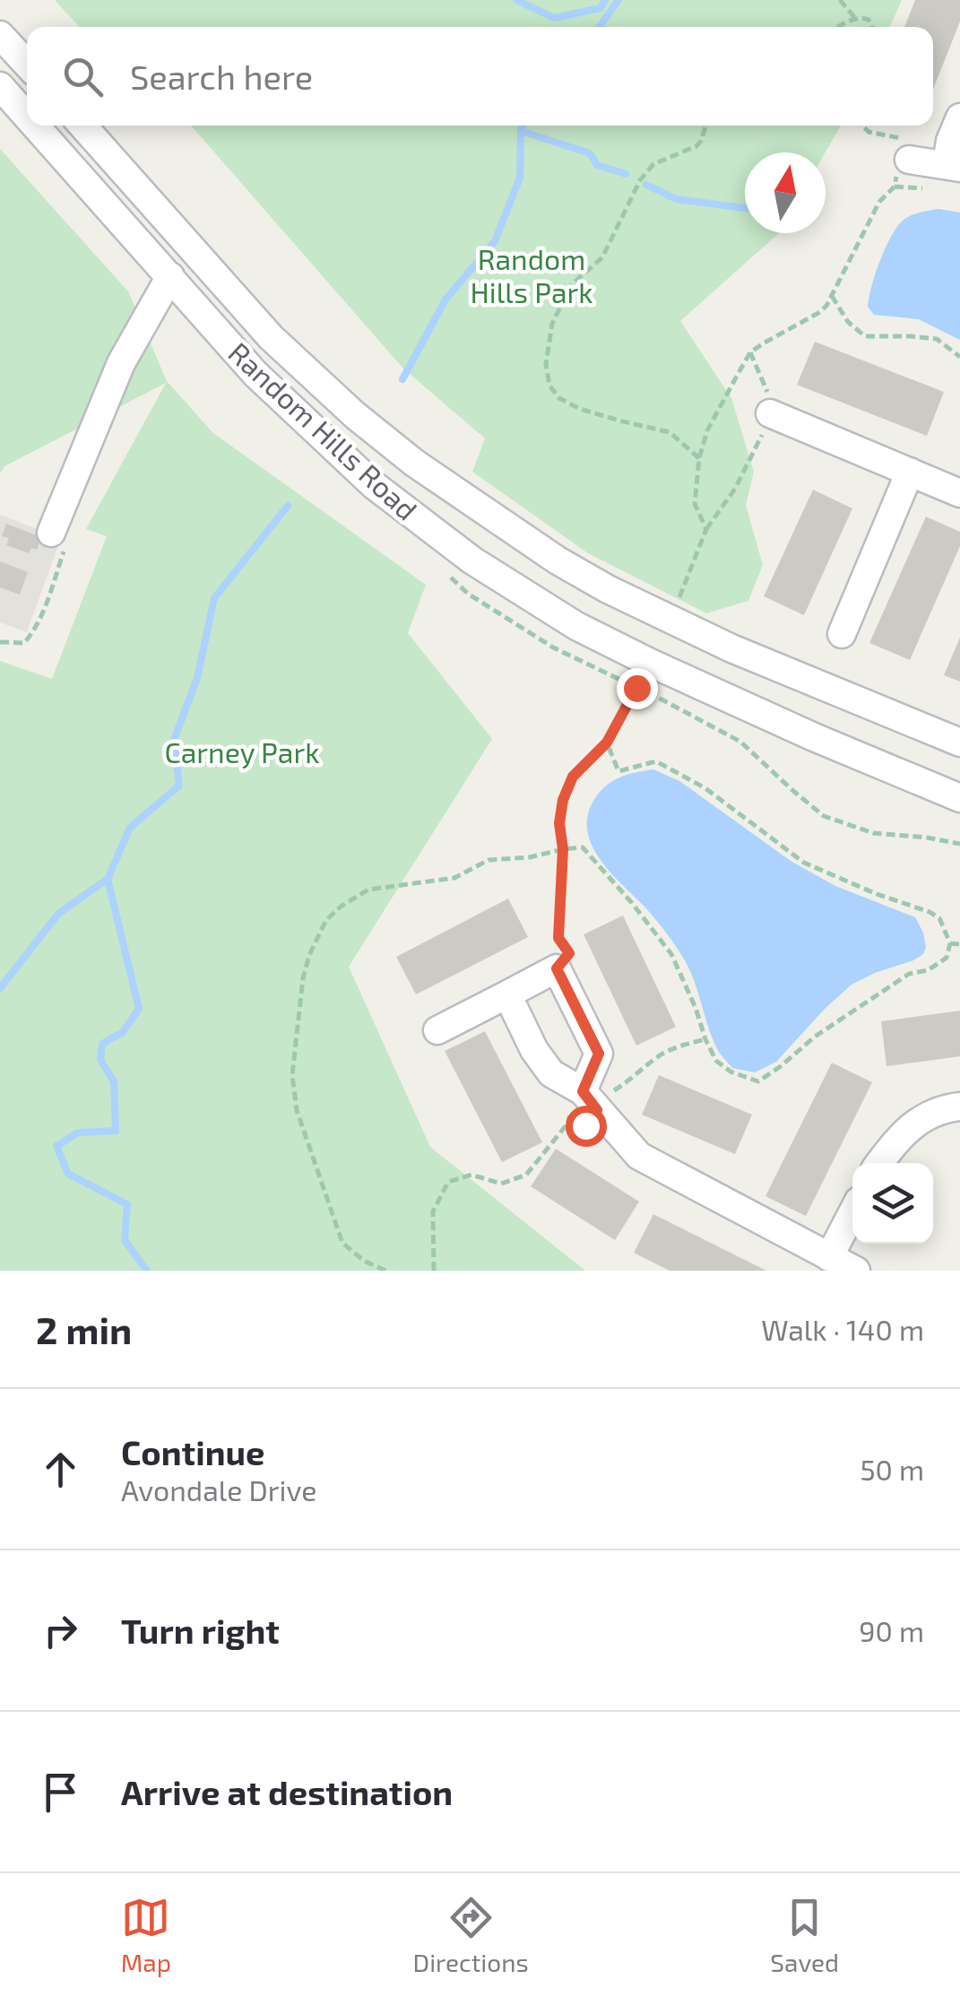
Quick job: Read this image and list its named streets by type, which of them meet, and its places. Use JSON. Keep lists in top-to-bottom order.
{
  "streets": {
    "street": ["Random Hills Road"]
  },
  "parks": ["Random Hills Park", "Carney Park"],
  "north": "top",
  "page": {
    "search": "Search here",
    "heading": ["2 min", "Walk · 140 m"],
    "list": [
      ["Continue", "Avondale Drive", "50 m"],
      ["Turn right", "90 m"],
      "Arrive at destination"
    ],
    "nav": ["Map", "Directions", "Saved"]
  }
}
